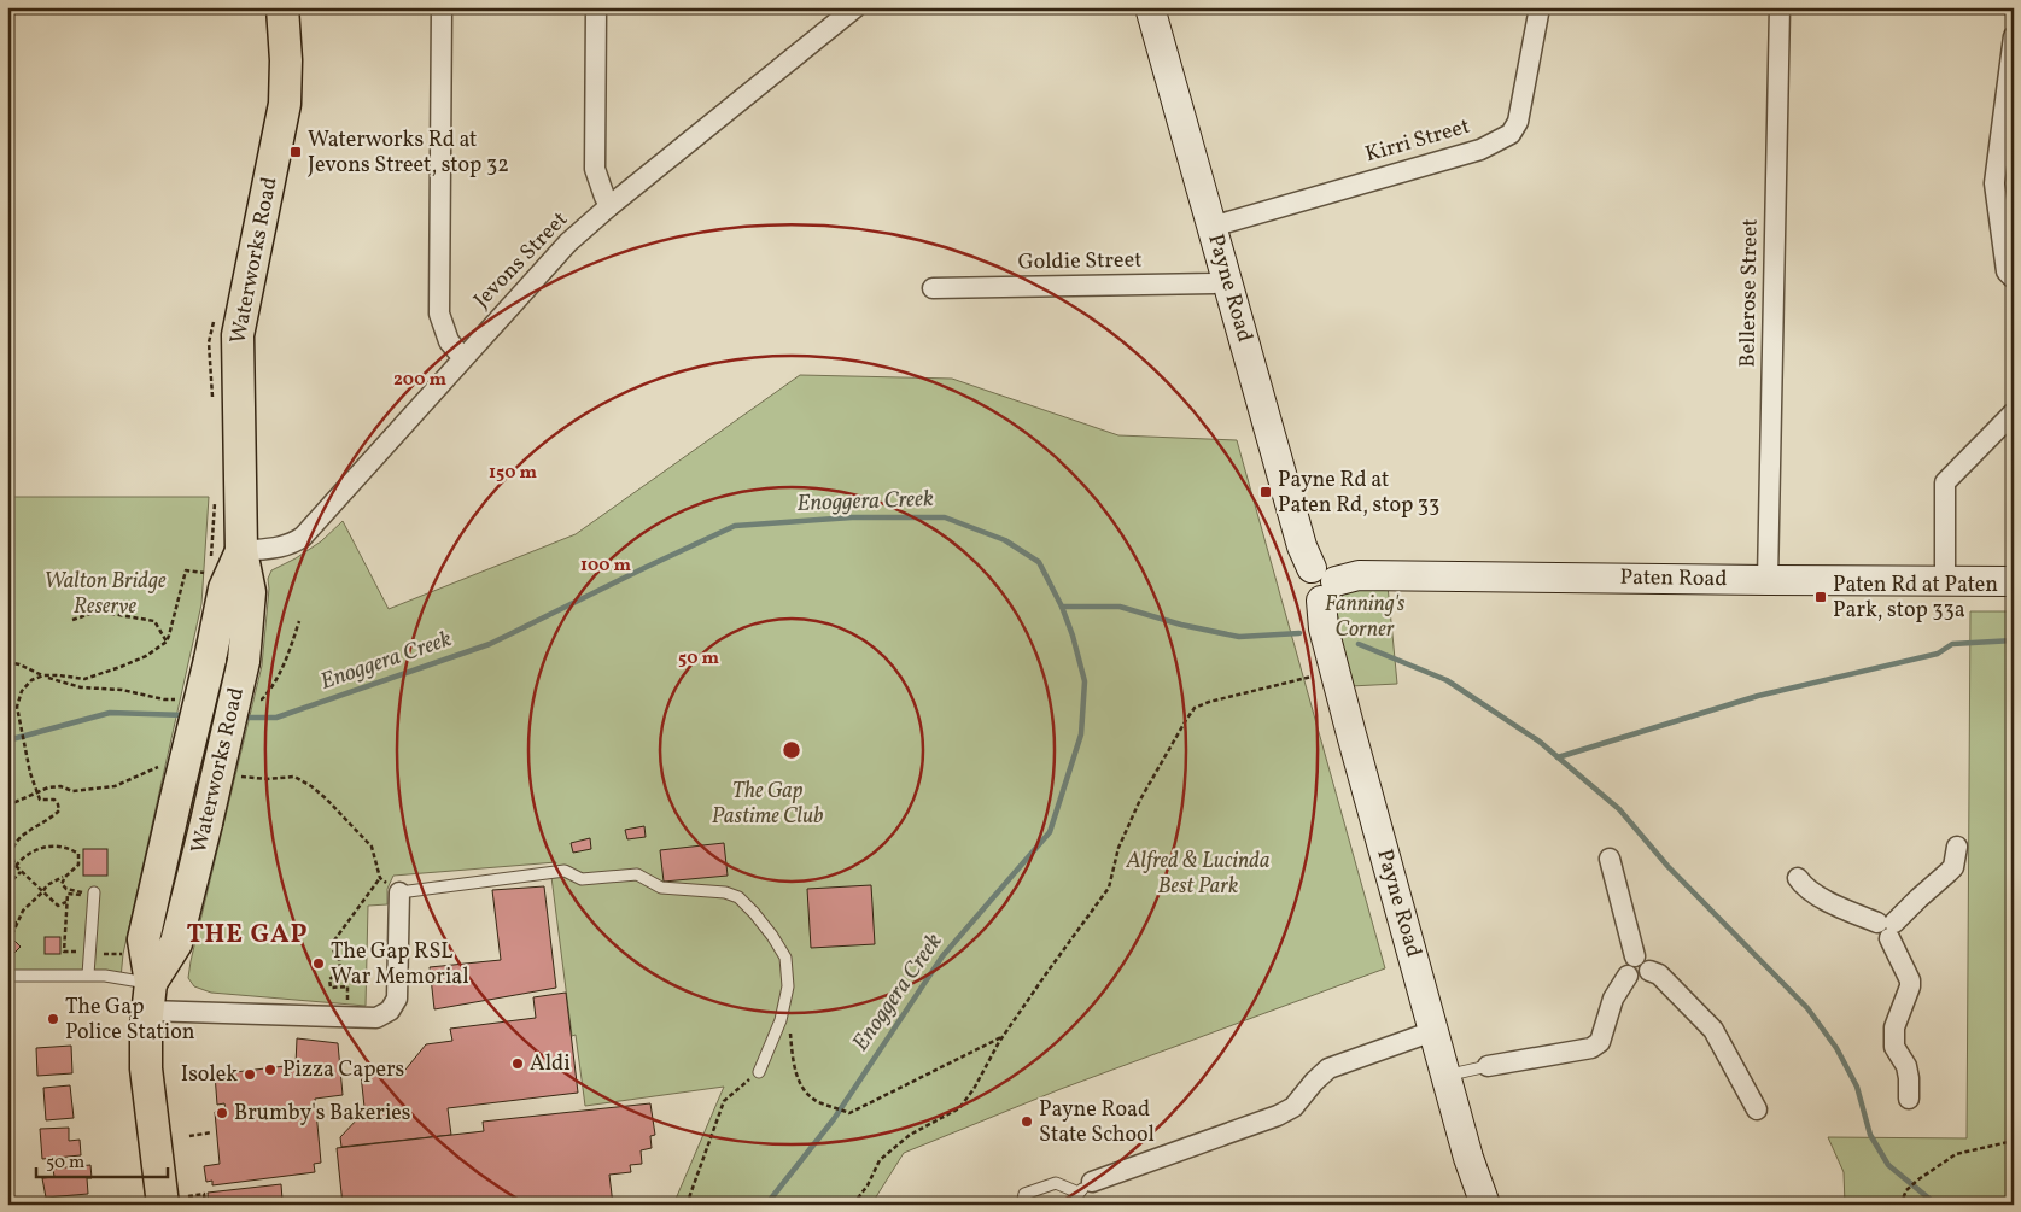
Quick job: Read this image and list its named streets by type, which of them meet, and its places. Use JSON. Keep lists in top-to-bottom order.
{
  "streets": {
    "main road": ["Waterworks Road", "Payne Road", "Paten Road"],
    "street": [
      "Kirri Street",
      "Jevons Street",
      "Goldie Street",
      "Bellerose Street"
    ]
  },
  "crossings": [
    ["Kirri Street", "Payne Road"],
    ["Waterworks Road", "Jevons Street"],
    ["Goldie Street", "Payne Road"],
    ["Payne Road", "Paten Road"],
    ["Bellerose Street", "Paten Road"]
  ],
  "districts": ["THE GAP"],
  "water": ["Enoggera Creek"],
  "parks": [
    "Walton Bridge Reserve",
    "Fanning's Corner",
    "The Gap Pastime Club",
    "Alfred & Lucinda Best Park"
  ],
  "places": {
    "transit": ["Waterworks Rd at Jevons Street, stop 32", "Payne Rd at Paten Rd, stop 33", "Paten Rd at Paten Park, stop 33a"],
    "other": [
      "The Gap RSL War Memorial",
      "The Gap Police Station",
      "Aldi",
      "Pizza Capers",
      "Isolek",
      "Brumby's Bakeries",
      "Payne Road State School"
    ]
  },
  "scale_bar": "50 m",
  "rings": [
    "200 m",
    "150 m",
    "100 m",
    "50 m"
  ]
}
